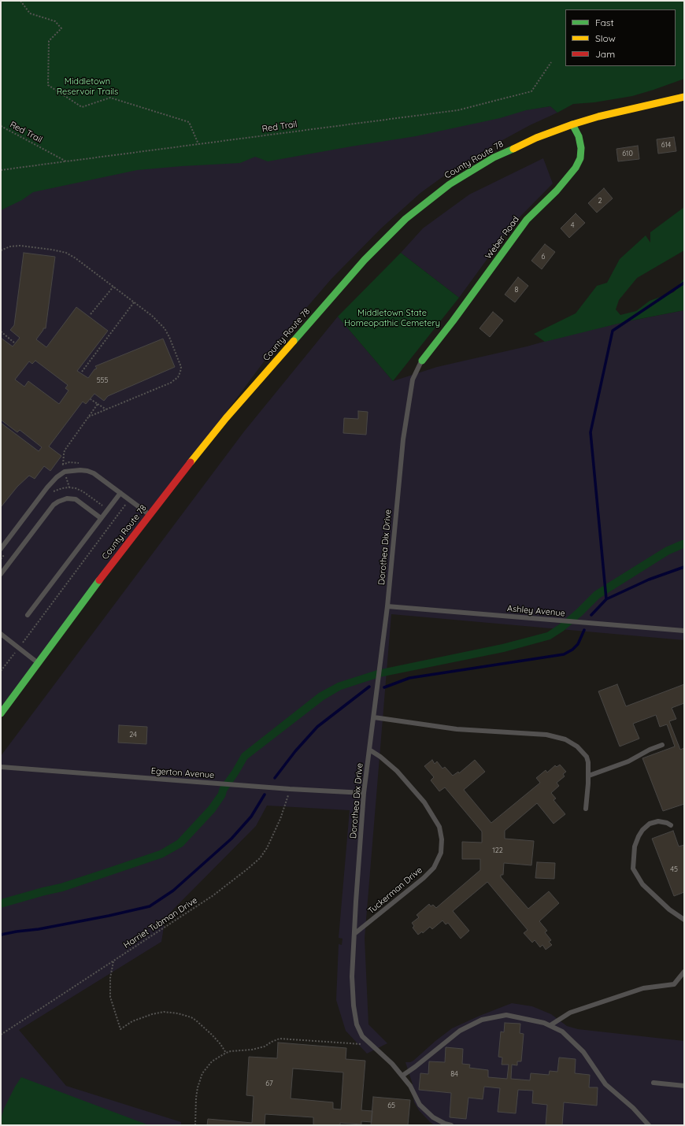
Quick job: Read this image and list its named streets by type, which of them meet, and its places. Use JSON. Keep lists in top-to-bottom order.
{
  "streets": {
    "street": ["County Route 78", "Weber Road"],
    "lane": [
      "Dorothea Dix Drive",
      "Ashley Avenue",
      "Egerton Avenue",
      "Tuckerman Drive"
    ],
    "path": ["Red Trail", "Harriet Tubman Drive"]
  },
  "crossings": [
    ["County Route 78", "Weber Road"],
    ["Weber Road", "Dorothea Dix Drive"],
    ["Dorothea Dix Drive", "Ashley Avenue"],
    ["Dorothea Dix Drive", "Egerton Avenue"],
    ["Dorothea Dix Drive", "Tuckerman Drive"],
    ["Egerton Avenue", "Harriet Tubman Drive"]
  ],
  "parks": ["Middletown Reservoir Trails", "Middletown State Homeopathic Cemetery"],
  "house_numbers": [
    "614",
    "610",
    "2",
    "4",
    "6",
    "8",
    "555",
    "24",
    "122",
    "45",
    "84",
    "67",
    "65"
  ],
  "legend": ["Fast", "Slow", "Jam"]
}
